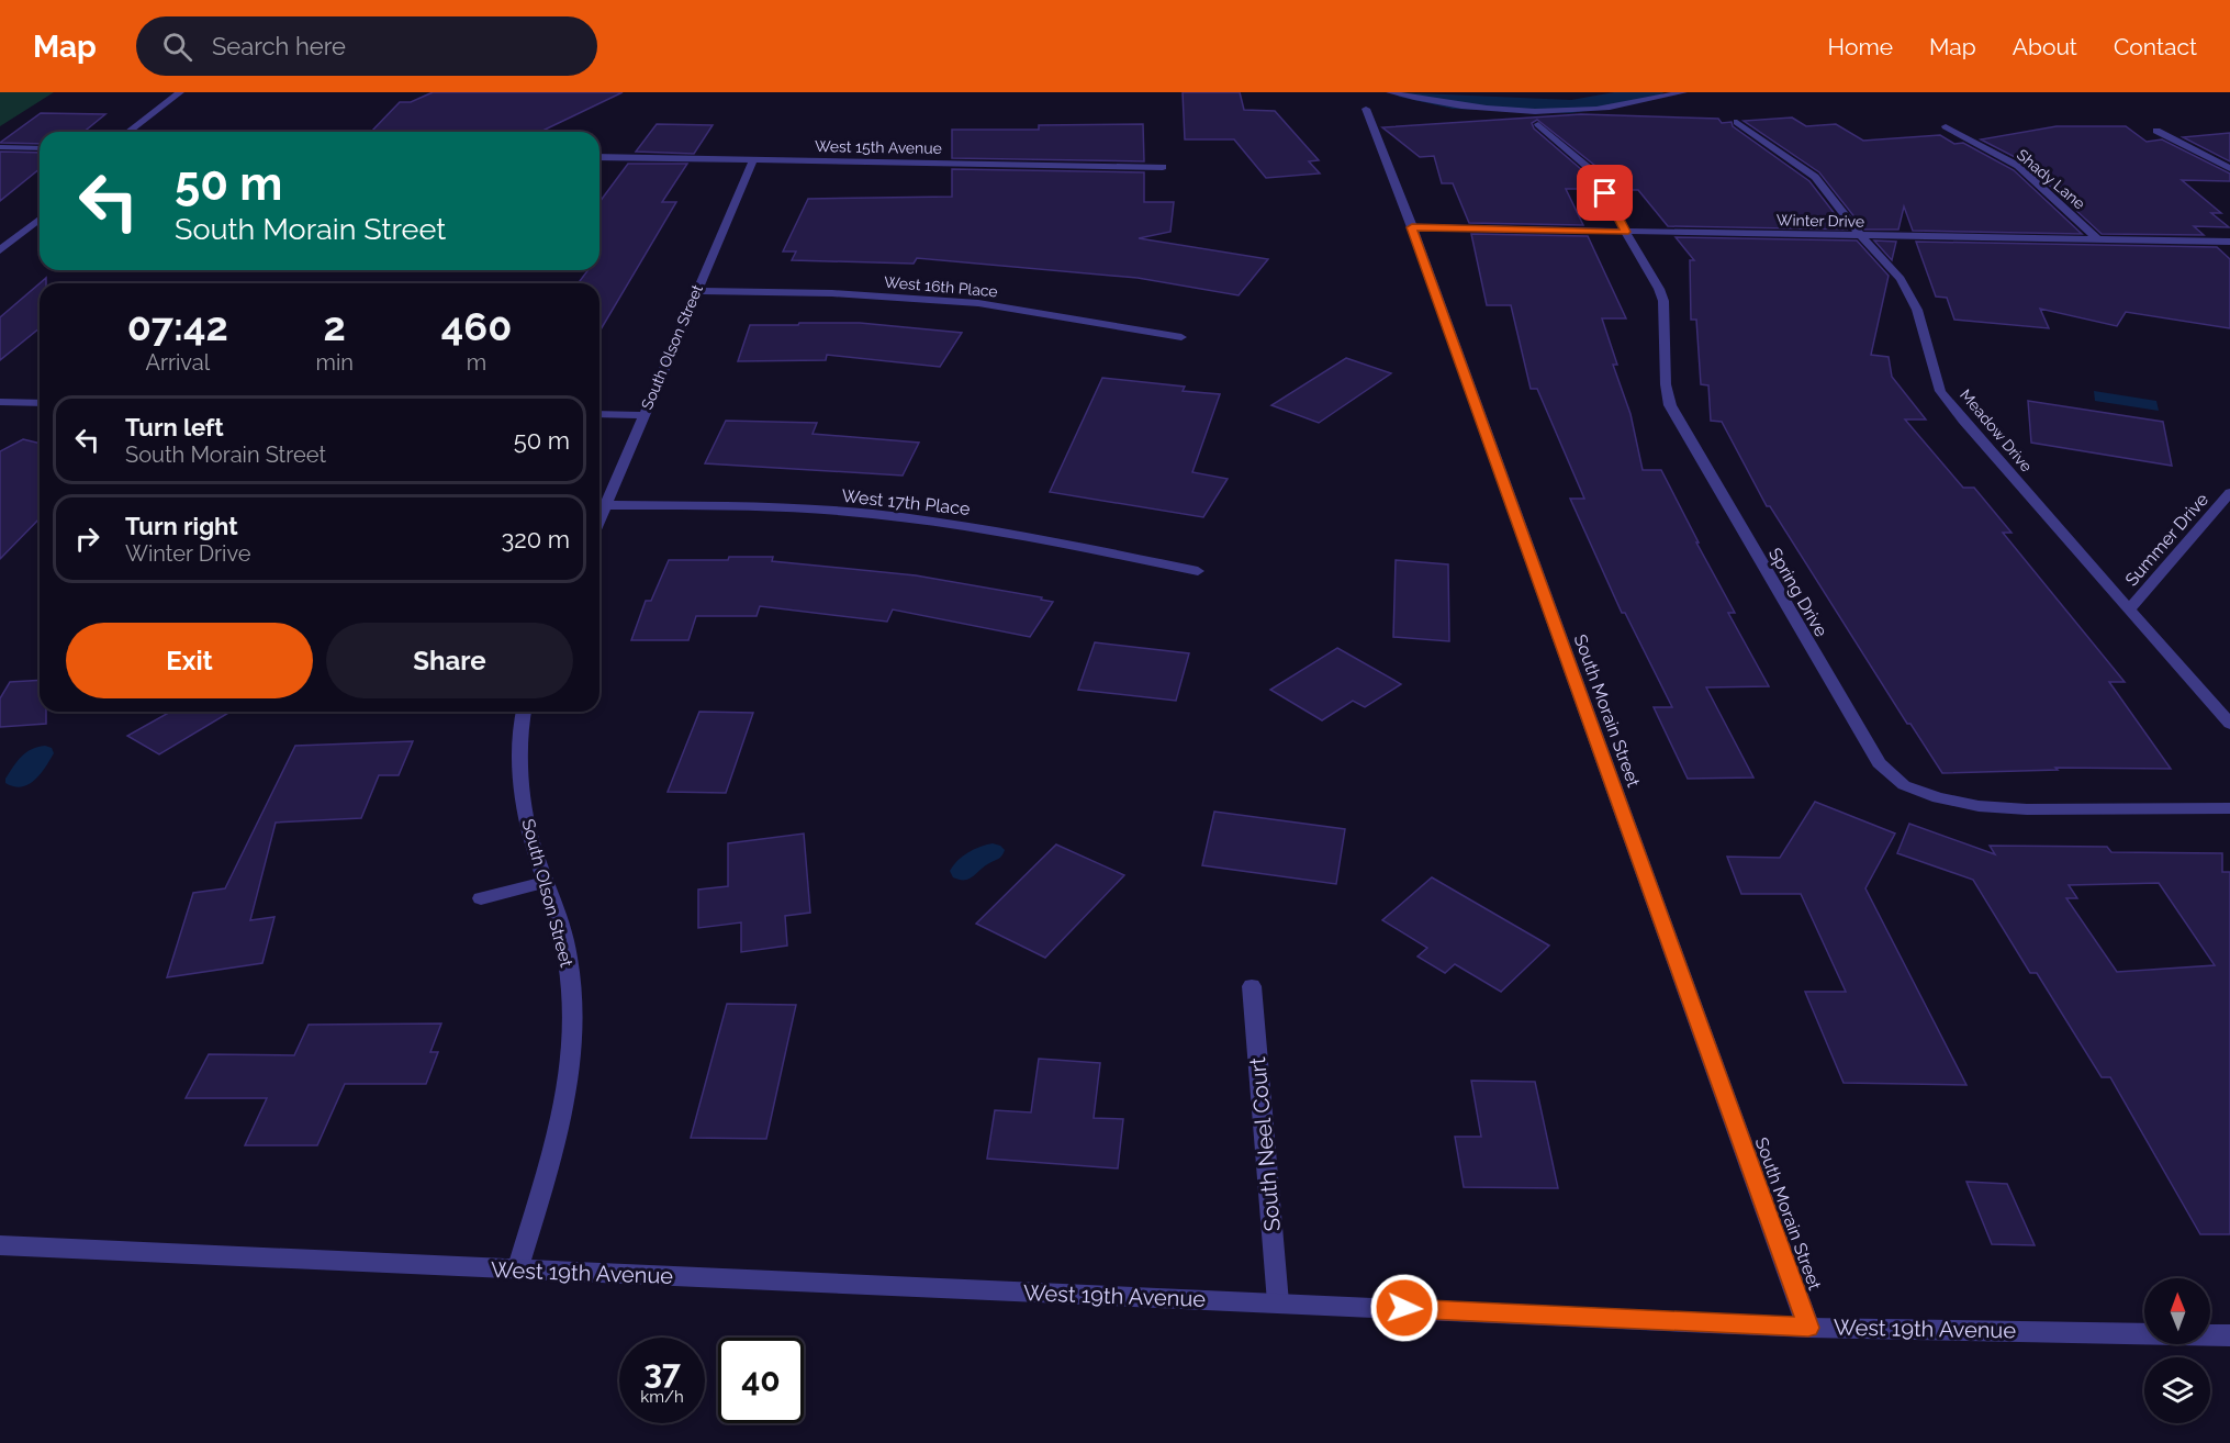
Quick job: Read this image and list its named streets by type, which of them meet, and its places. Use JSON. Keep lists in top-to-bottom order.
{
  "streets": {
    "street": [
      "West 15th Avenue",
      "Shady Lane",
      "Winter Drive",
      "West 16th Place",
      "South Olson Street",
      "Meadow Drive",
      "West 17th Place",
      "Summer Drive",
      "Spring Drive",
      "South Morain Street",
      "South Neel Court",
      "West 19th Avenue"
    ]
  },
  "crossings": [
    ["West 15th Avenue", "South Olson Street"],
    ["Shady Lane", "Winter Drive"],
    ["Winter Drive", "Meadow Drive"],
    ["Winter Drive", "Spring Drive"],
    ["Winter Drive", "South Morain Street"],
    ["West 16th Place", "South Olson Street"],
    ["South Olson Street", "West 17th Place"],
    ["South Olson Street", "West 19th Avenue"],
    ["Meadow Drive", "Summer Drive"],
    ["South Morain Street", "West 19th Avenue"],
    ["South Neel Court", "West 19th Avenue"]
  ],
  "north": "top",
  "page": {
    "header": "Map",
    "search": "Search here",
    "nav": [
      "Home",
      "Map",
      "About",
      "Contact"
    ],
    "turn": ["50 m", "South Morain Street"],
    "eta": [
      "07:42",
      "Arrival",
      "2",
      "min",
      "460",
      "m"
    ],
    "list": [
      {
        "name": "Turn left",
        "note": "South Morain Street",
        "value": "50 m"
      },
      {
        "name": "Turn right",
        "note": "Winter Drive",
        "value": "320 m"
      }
    ],
    "buttons": ["Exit", "Share"],
    "speed": "37 km/h",
    "limit": "40"
  }
}
